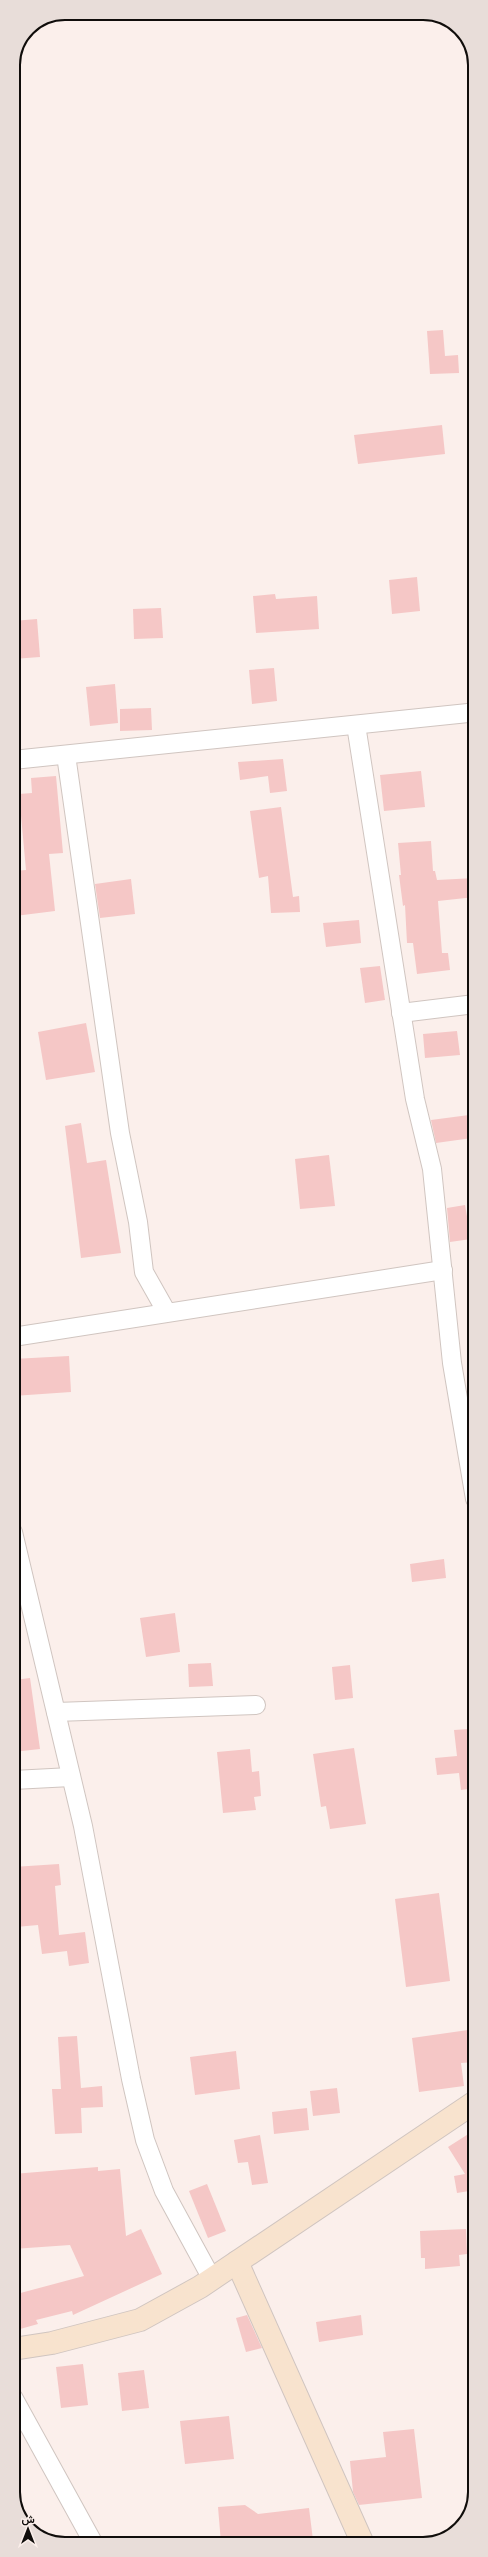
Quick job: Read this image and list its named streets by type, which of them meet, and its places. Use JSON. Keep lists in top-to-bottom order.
{
  "north": "top"
}
